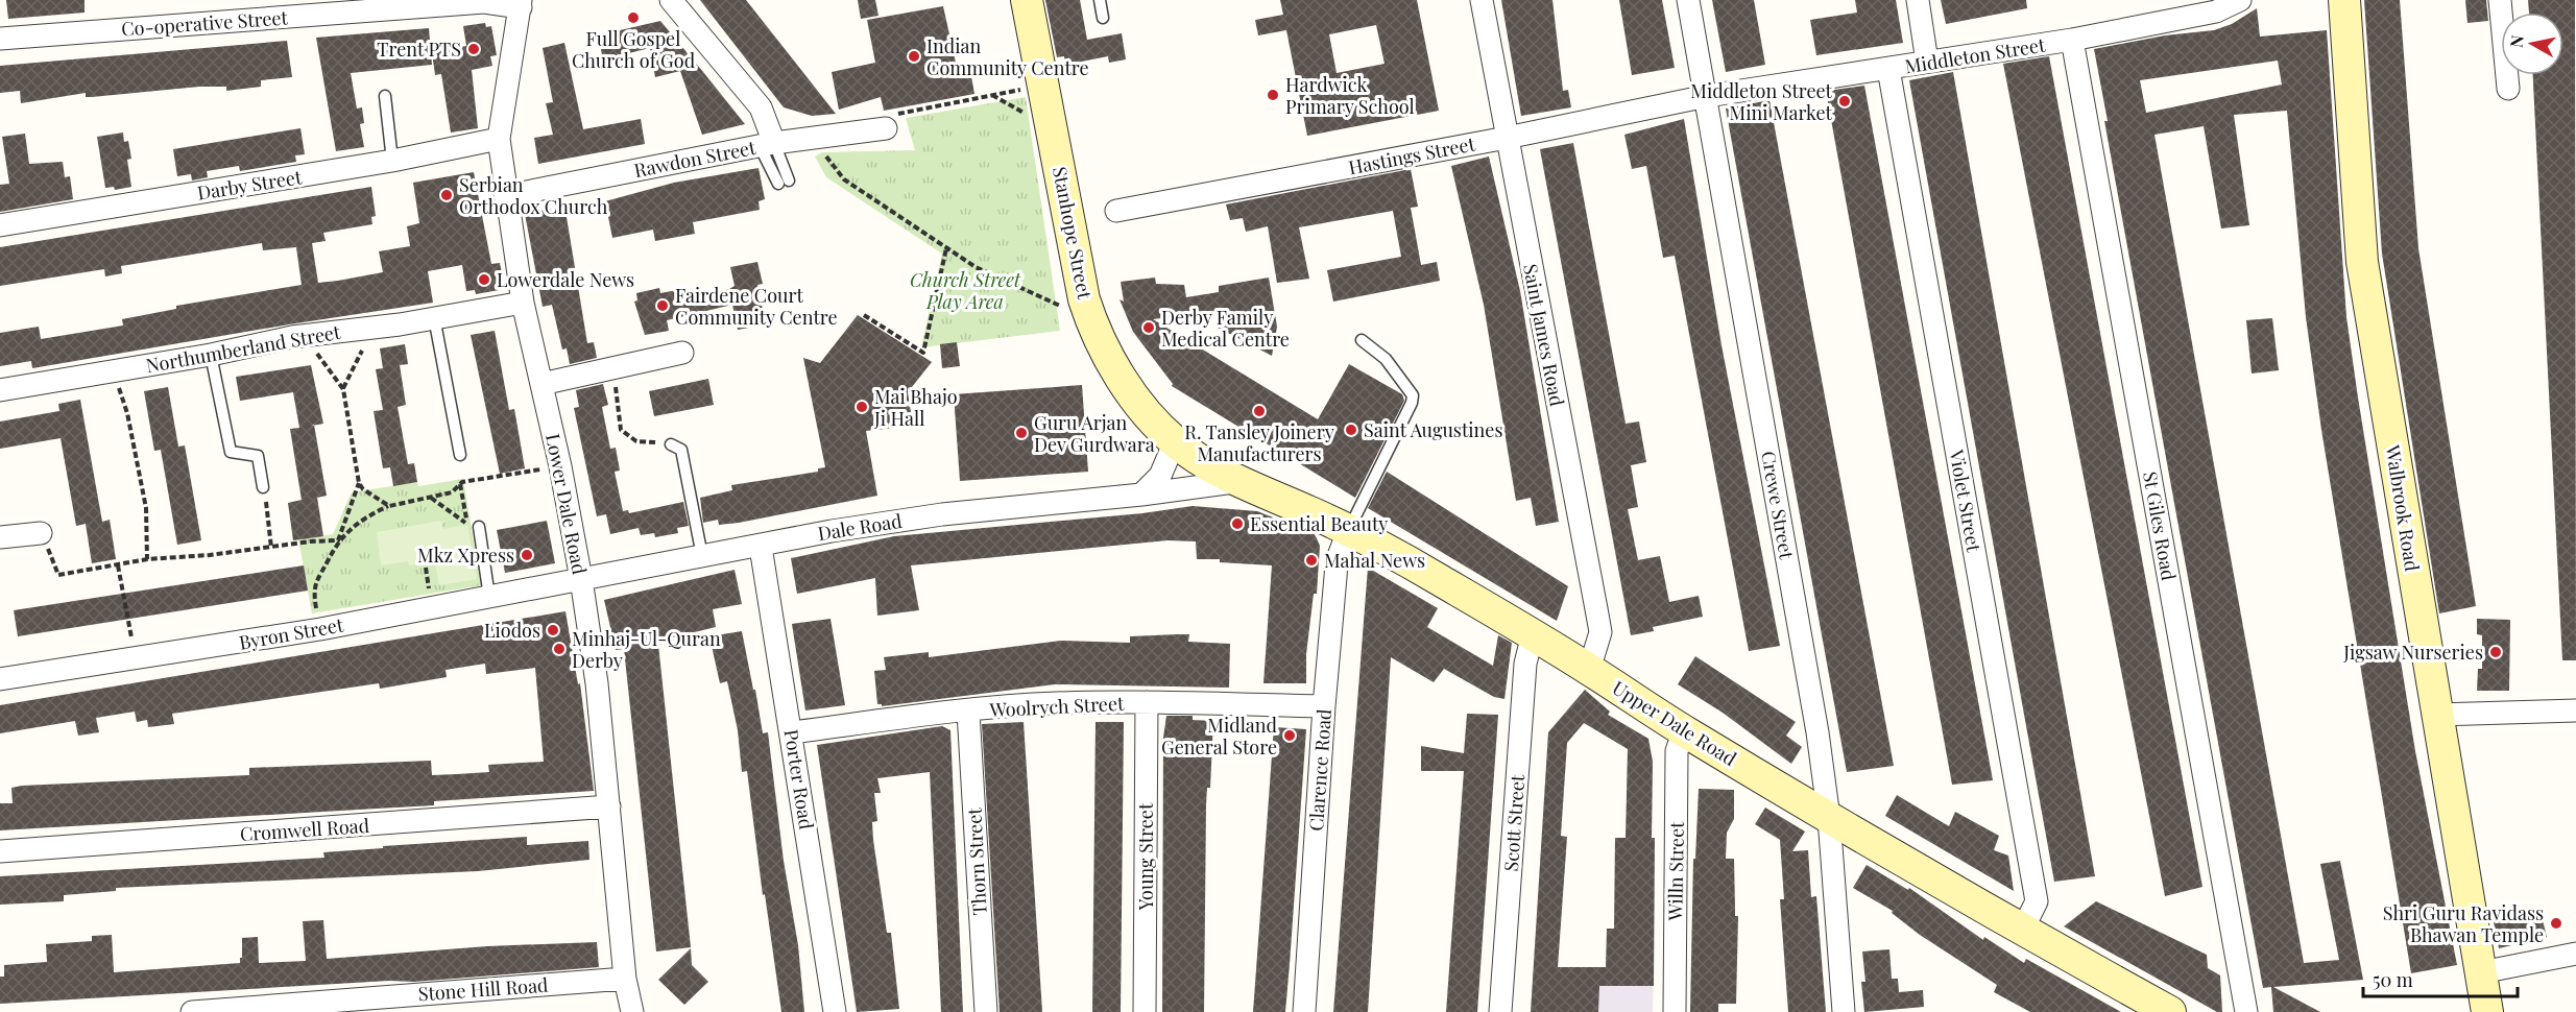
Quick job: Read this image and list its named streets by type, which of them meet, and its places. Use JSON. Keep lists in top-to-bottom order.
{
  "streets": {
    "street": [
      "Co-operative Street",
      "Middleton Street",
      "Hastings Street",
      "Rawdon Street",
      "Darby Street",
      "Stanhope Street",
      "Saint James Road",
      "Northumberland Street",
      "Violet Street",
      "Lower Dale Road",
      "Crewe Street",
      "Walbrook Road",
      "St Giles Road",
      "Dale Road",
      "Byron Street",
      "Woolrych Street",
      "Upper Dale Road",
      "Clarence Road",
      "Porter Road",
      "Scott Street",
      "Cromwell Road",
      "Young Street",
      "Thorn Street",
      "Willn Street",
      "Stone Hill Road"
    ]
  },
  "crossings": [
    ["Co-operative Street", "Lower Dale Road"],
    ["Middleton Street", "Hastings Street"],
    ["Middleton Street", "Violet Street"],
    ["Middleton Street", "Crewe Street"],
    ["Middleton Street", "St Giles Road"],
    ["Hastings Street", "Saint James Road"],
    ["Hastings Street", "Crewe Street"],
    ["Rawdon Street", "Lower Dale Road"],
    ["Darby Street", "Lower Dale Road"],
    ["Stanhope Street", "Upper Dale Road"],
    ["Saint James Road", "Upper Dale Road"],
    ["Northumberland Street", "Lower Dale Road"],
    ["Violet Street", "Upper Dale Road"],
    ["Lower Dale Road", "Dale Road"],
    ["Lower Dale Road", "Byron Street"],
    ["Lower Dale Road", "Cromwell Road"],
    ["Lower Dale Road", "Stone Hill Road"],
    ["Crewe Street", "Upper Dale Road"],
    ["Dale Road", "Byron Street"],
    ["Dale Road", "Upper Dale Road"],
    ["Dale Road", "Porter Road"],
    ["Woolrych Street", "Clarence Road"],
    ["Woolrych Street", "Porter Road"],
    ["Woolrych Street", "Young Street"],
    ["Woolrych Street", "Thorn Street"],
    ["Upper Dale Road", "Clarence Road"],
    ["Upper Dale Road", "Scott Street"],
    ["Upper Dale Road", "Willn Street"]
  ],
  "parks": ["Church Street Play Area"],
  "places": [
    "Full Gospel Church of God",
    "Trent PTS",
    "Indian Community Centre",
    "Hardwick Primary School",
    "Middleton Street Mini Market",
    "Serbian Orthodox Church",
    "Lowerdale News",
    "Fairdene Court Community Centre",
    "Derby Family Medical Centre",
    "Mai Bhajo Ji Hall",
    "R. Tansley Joinery Manufacturers",
    "Saint Augustines",
    "Guru Arjan Dev Gurdwara",
    "Essential Beauty",
    "Mkz Xpress",
    "Mahal News",
    "Liodos",
    "Minhaj-Ul-Quran Derby",
    "Jigsaw Nurseries",
    "Midland General Store",
    "Shri Guru Ravidass Bhawan Temple"
  ],
  "scale_bar": "50 m",
  "north": "left"
}
